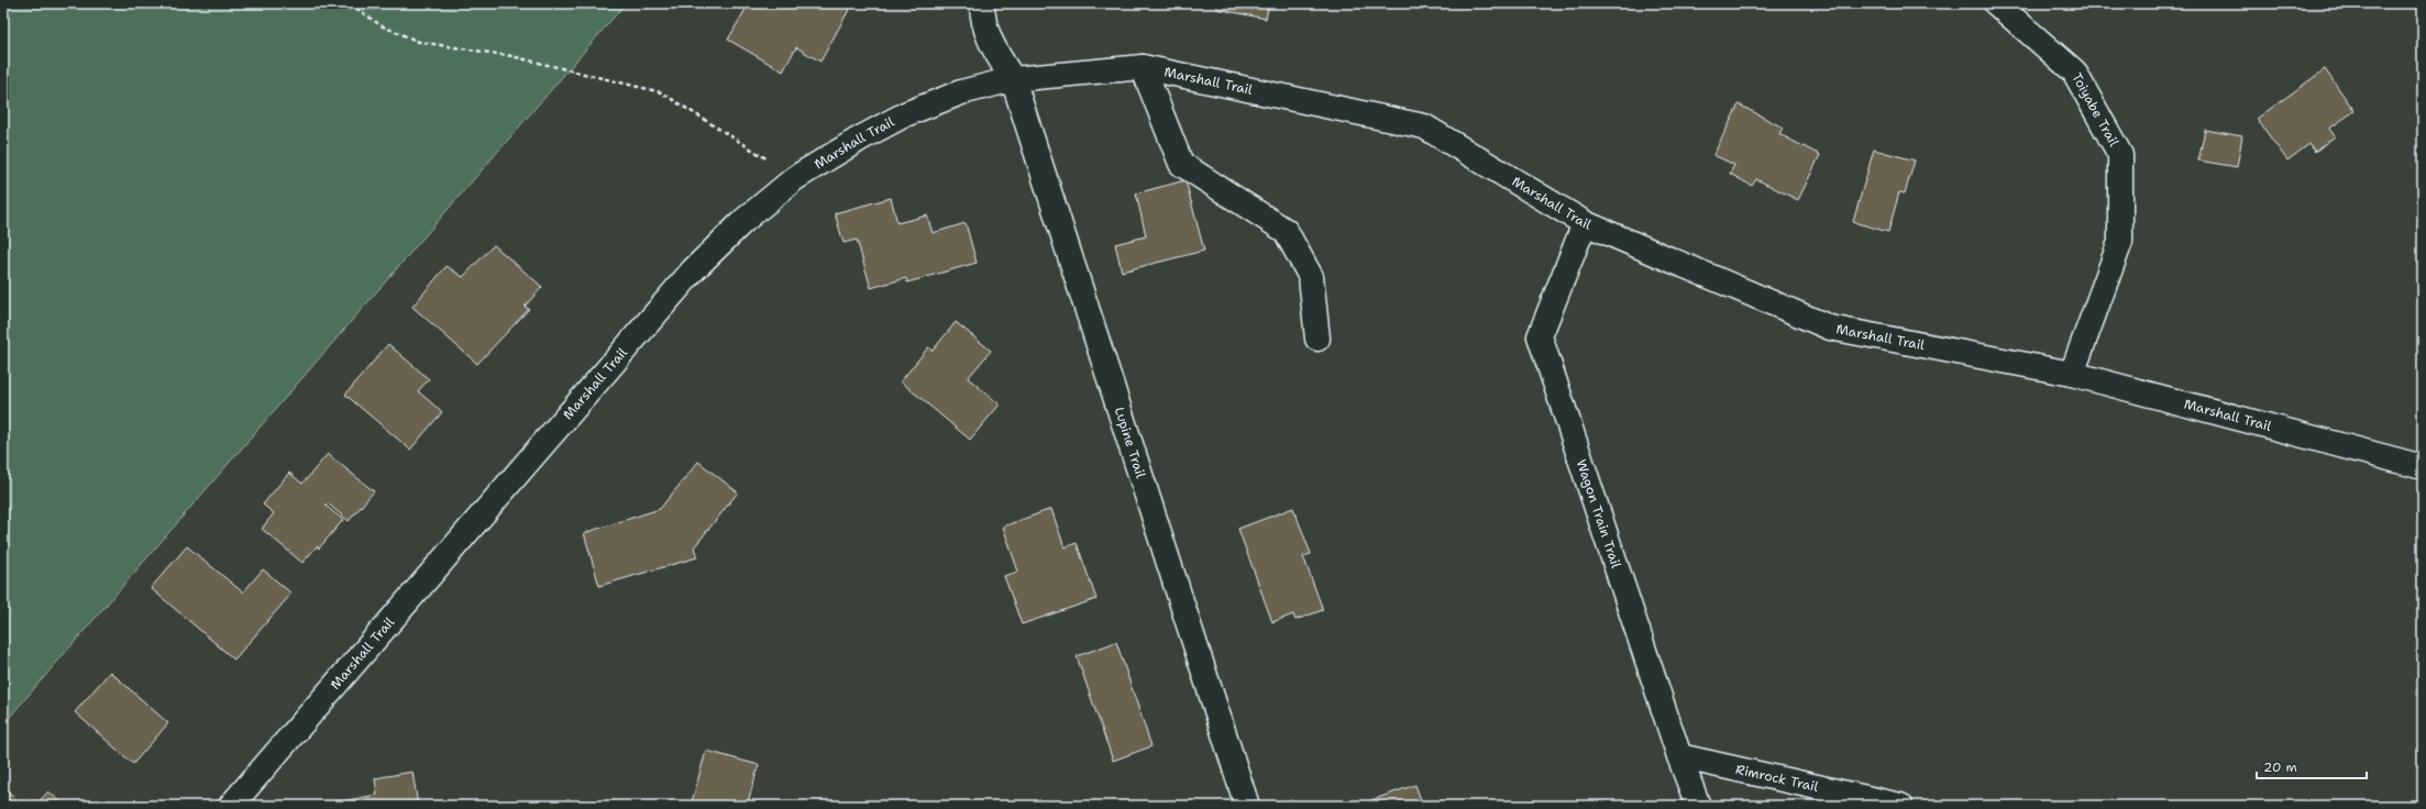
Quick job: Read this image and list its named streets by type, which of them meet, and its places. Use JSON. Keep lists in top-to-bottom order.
{
  "streets": {
    "street": [
      "Marshall Trail",
      "Toiyabe Trail",
      "Lupine Trail",
      "Wagon Train Trail",
      "Rimrock Trail"
    ]
  },
  "crossings": [
    ["Marshall Trail", "Toiyabe Trail"],
    ["Marshall Trail", "Lupine Trail"],
    ["Marshall Trail", "Wagon Train Trail"],
    ["Wagon Train Trail", "Rimrock Trail"]
  ],
  "scale_bar": "20 m"
}
